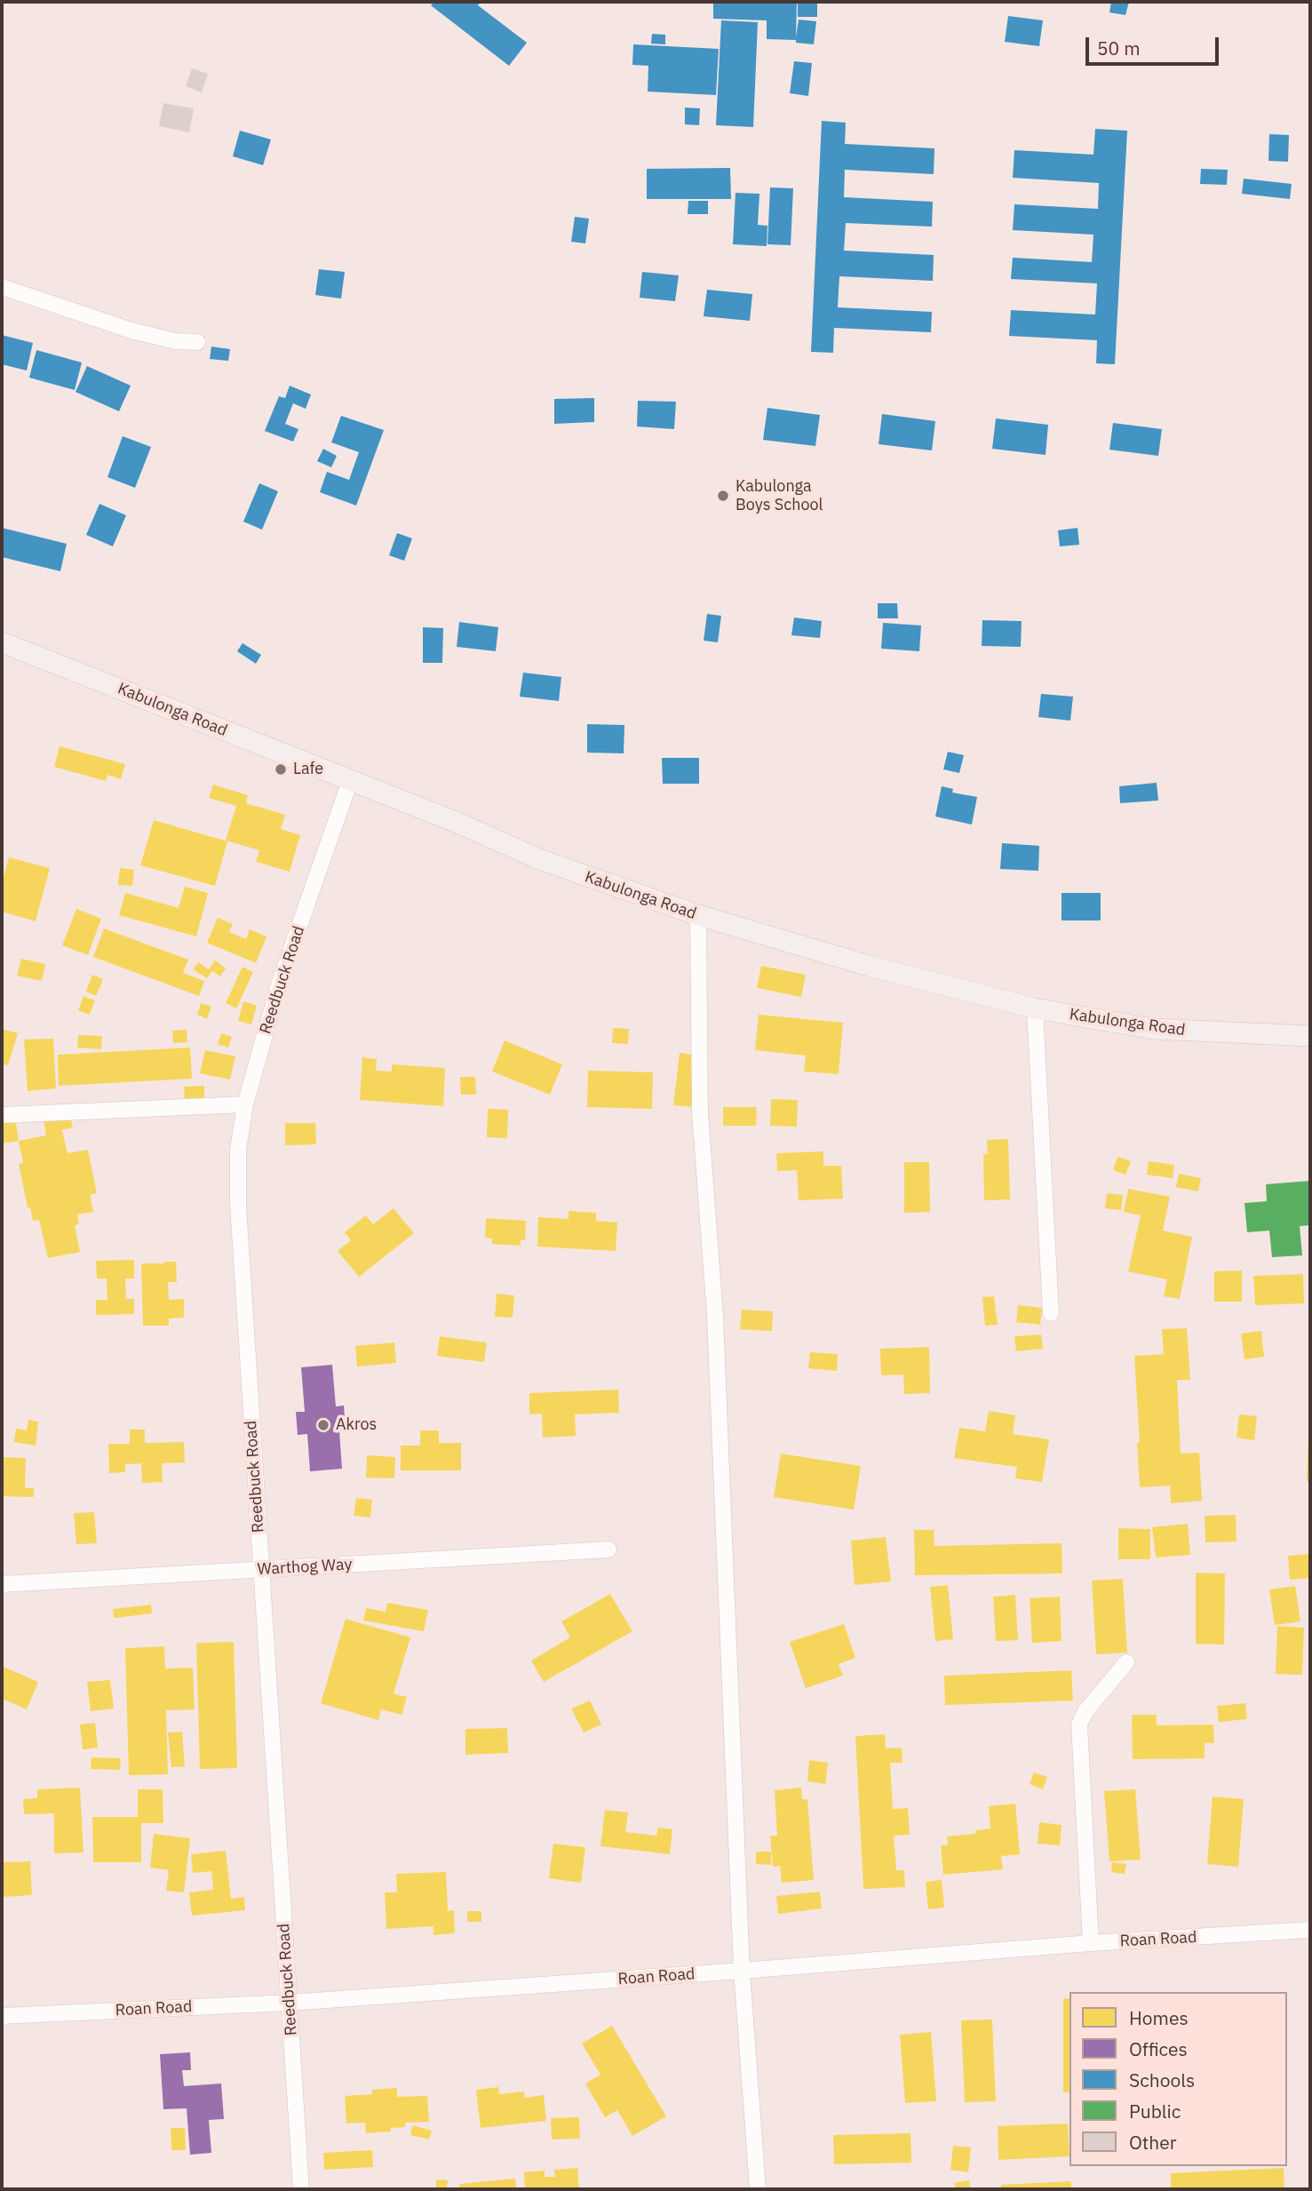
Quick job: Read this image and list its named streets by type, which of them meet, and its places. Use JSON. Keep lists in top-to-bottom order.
{
  "streets": {
    "main road": ["Kabulonga Road"],
    "street": ["Reedbuck Road", "Warthog Way", "Roan Road"]
  },
  "crossings": [
    ["Kabulonga Road", "Reedbuck Road"],
    ["Reedbuck Road", "Warthog Way"],
    ["Reedbuck Road", "Roan Road"]
  ],
  "places": ["Kabulonga Boys School", "Lafe", "Akros"],
  "legend": [
    "Homes",
    "Offices",
    "Schools",
    "Public",
    "Other"
  ],
  "scale_bar": "50 m"
}
